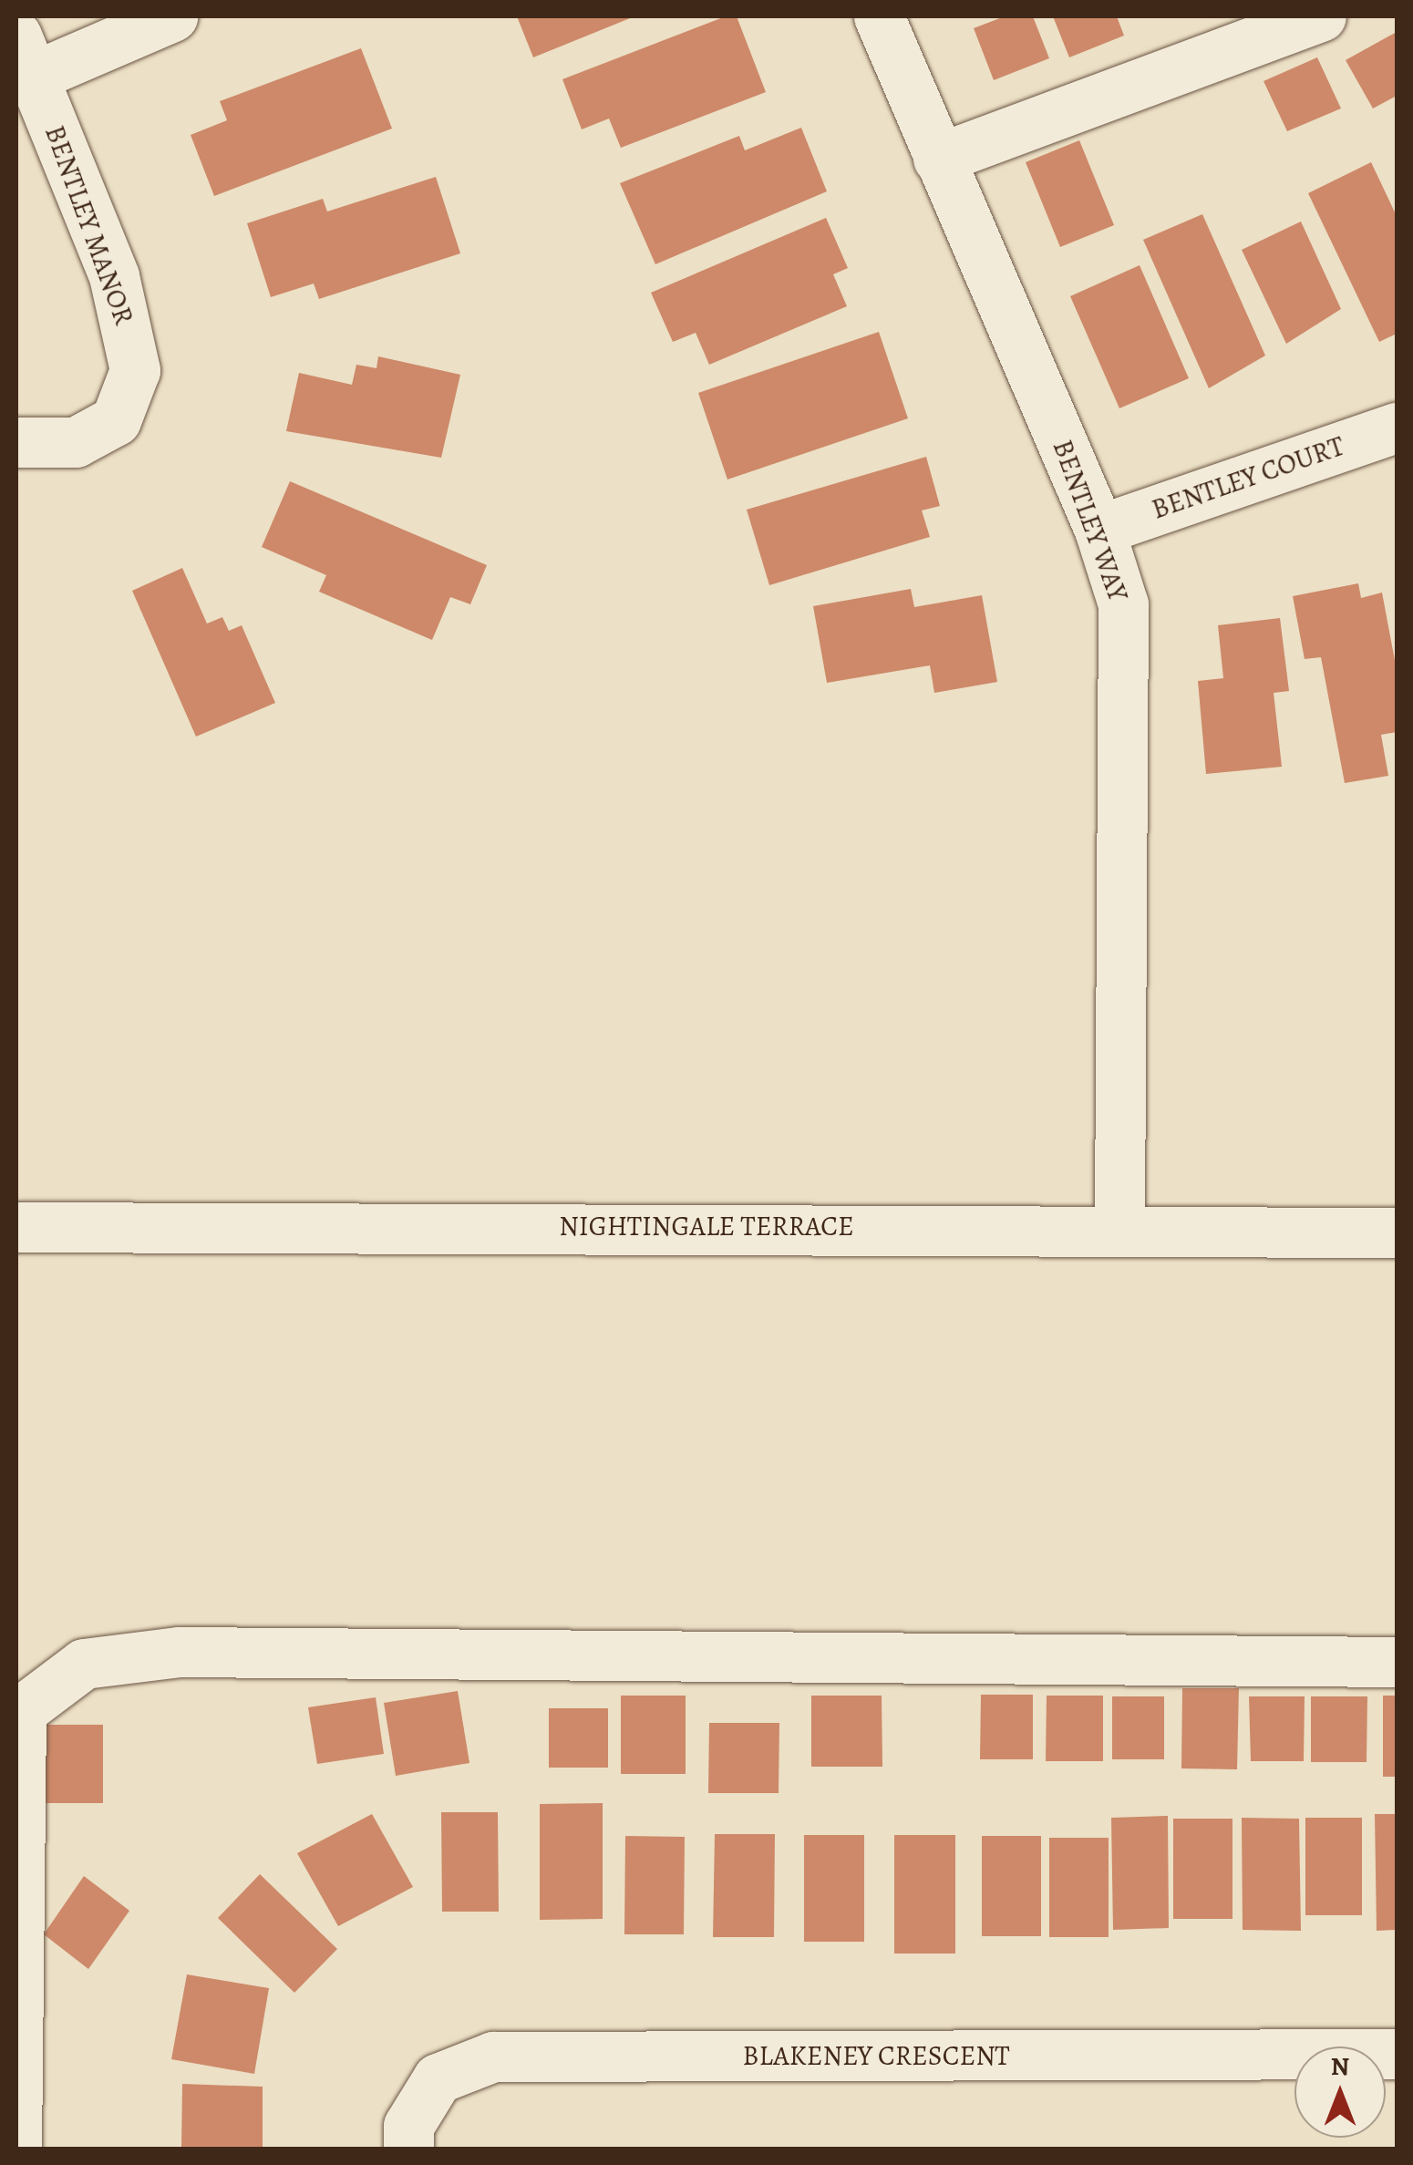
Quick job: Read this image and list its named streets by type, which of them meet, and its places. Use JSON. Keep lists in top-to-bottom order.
{
  "streets": {
    "street": [
      "BENTLEY MANOR",
      "BENTLEY COURT",
      "BENTLEY WAY",
      "NIGHTINGALE TERRACE",
      "BLAKENEY CRESCENT"
    ]
  },
  "crossings": [
    ["BENTLEY COURT", "BENTLEY WAY"],
    ["BENTLEY WAY", "NIGHTINGALE TERRACE"]
  ],
  "north": "top"
}
